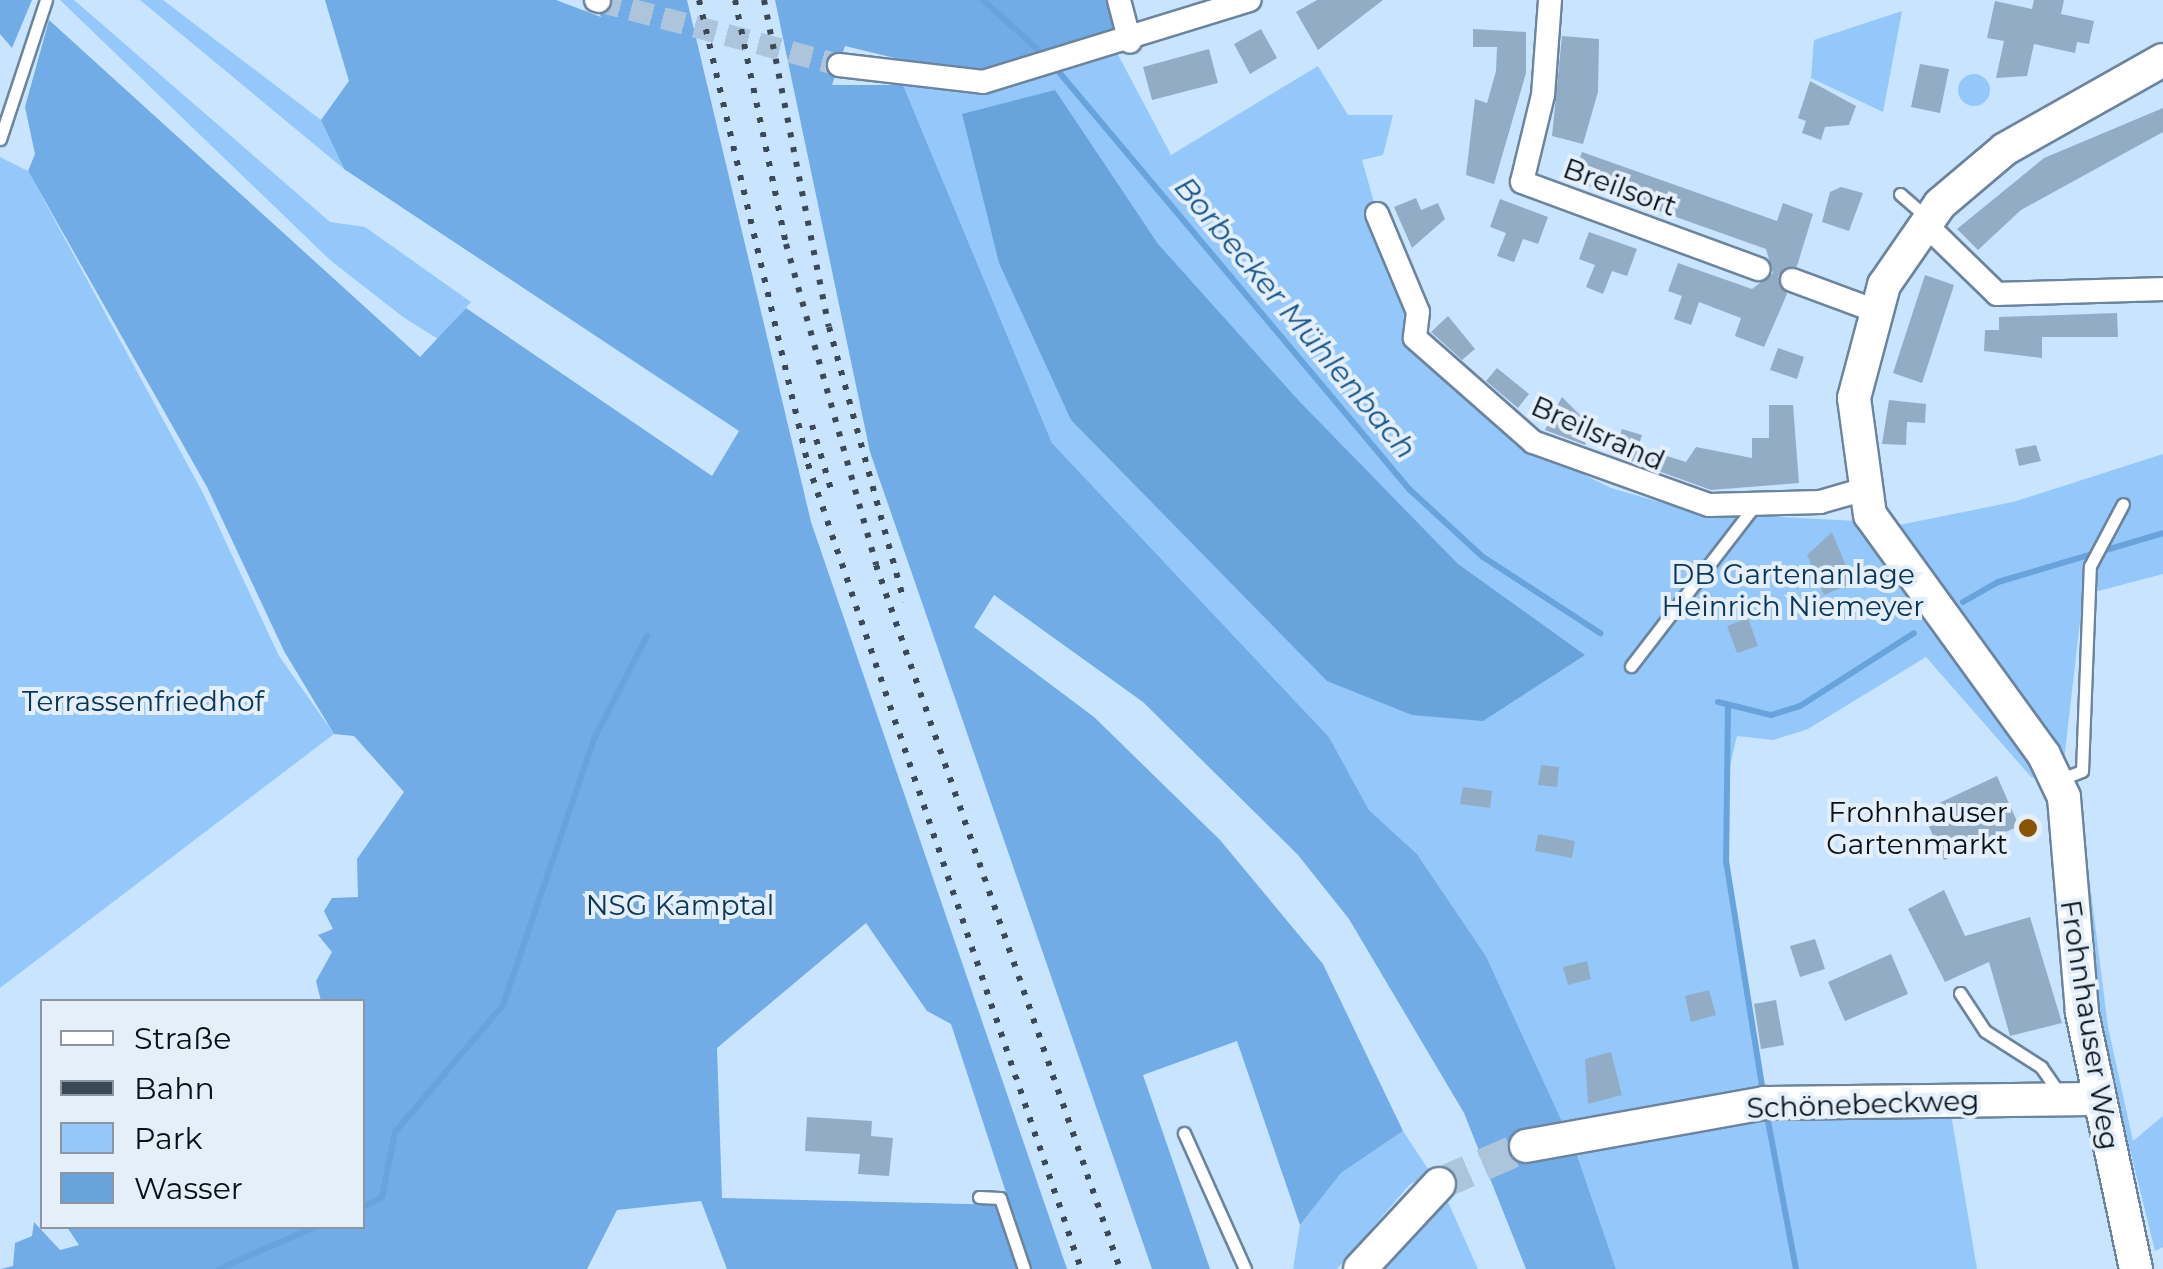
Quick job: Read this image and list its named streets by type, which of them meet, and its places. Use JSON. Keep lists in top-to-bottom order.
{
  "streets": {
    "main road": ["Frohnhauser Weg", "Schönebeckweg"],
    "street": ["Breilsort", "Breilsrand"]
  },
  "crossings": [
    ["Breilsrand", "Frohnhauser Weg"],
    ["Frohnhauser Weg", "Schönebeckweg"]
  ],
  "water": ["Borbecker Mühlenbach"],
  "parks": ["DB Gartenanlage Heinrich Niemeyer", "Terrassenfriedhof", "NSG Kamptal"],
  "places": ["Frohnhauser Gartenmarkt"],
  "legend": [
    "Straße",
    "Bahn",
    "Park",
    "Wasser"
  ]
}
